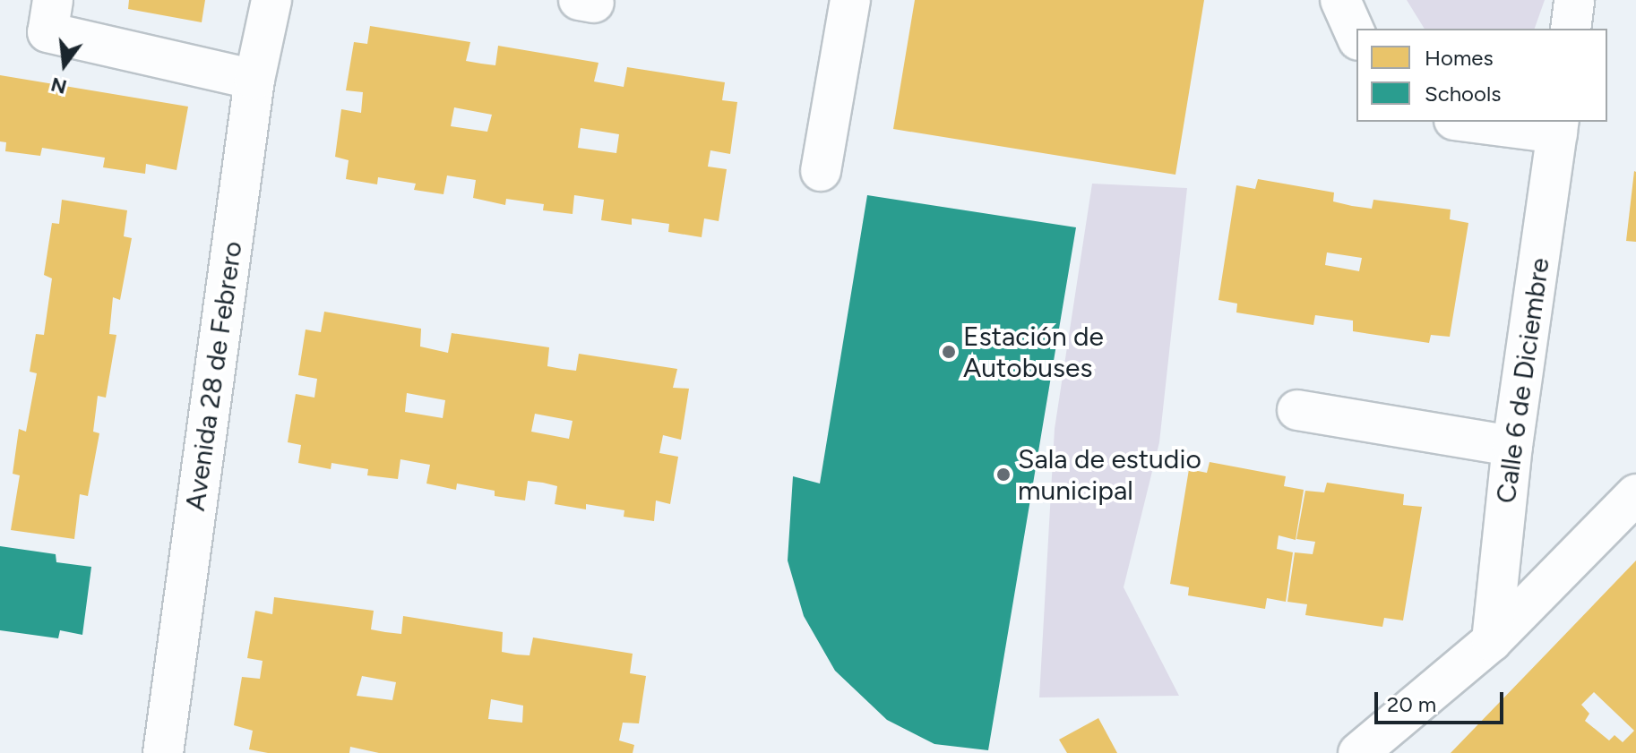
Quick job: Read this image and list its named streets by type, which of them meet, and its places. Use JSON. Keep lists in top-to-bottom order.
{
  "streets": {
    "street": ["Avenida 28 de Febrero", "Calle 6 de Diciembre"]
  },
  "places": ["Estación de Autobuses", "Sala de estudio municipal"],
  "legend": ["Homes", "Schools"],
  "scale_bar": "20 m",
  "north": "bottom"
}
